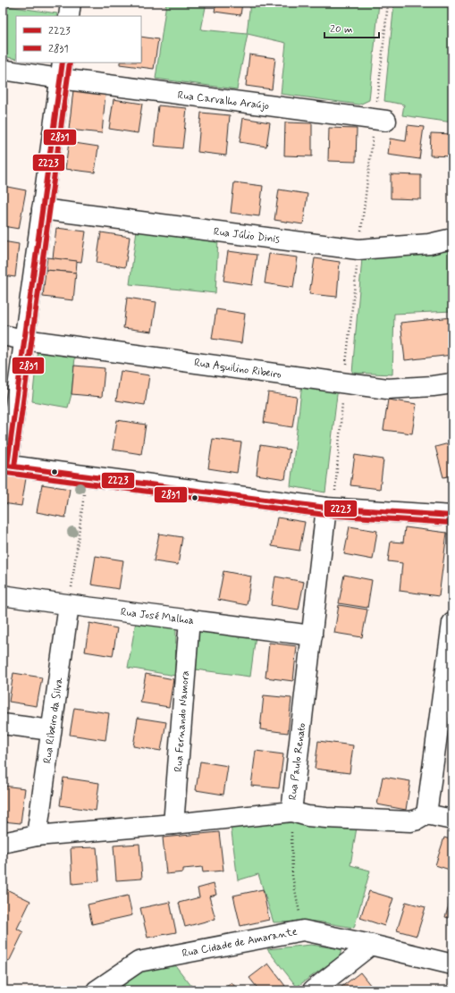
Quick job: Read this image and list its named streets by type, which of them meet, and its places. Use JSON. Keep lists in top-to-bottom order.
{
  "streets": {
    "street": [
      "Rua Carvalho Araújo",
      "Rua Júlio Dinis",
      "Rua Aquilino Ribeiro",
      "Rua José Malhoa",
      "Rua Ribeiro da Silva",
      "Rua Fernando Namora",
      "Rua Paulo Renato",
      "Rua Cidade de Amarante"
    ]
  },
  "crossings": [
    ["Rua José Malhoa", "Rua Ribeiro da Silva"],
    ["Rua José Malhoa", "Rua Fernando Namora"],
    ["Rua José Malhoa", "Rua Paulo Renato"],
    ["Rua Ribeiro da Silva", "Rua Paulo Renato"],
    ["Rua Fernando Namora", "Rua Paulo Renato"]
  ],
  "lines": ["transit line 2223", "transit line 2831"],
  "legend": ["2223", "2831"],
  "scale_bar": "20 m"
}
